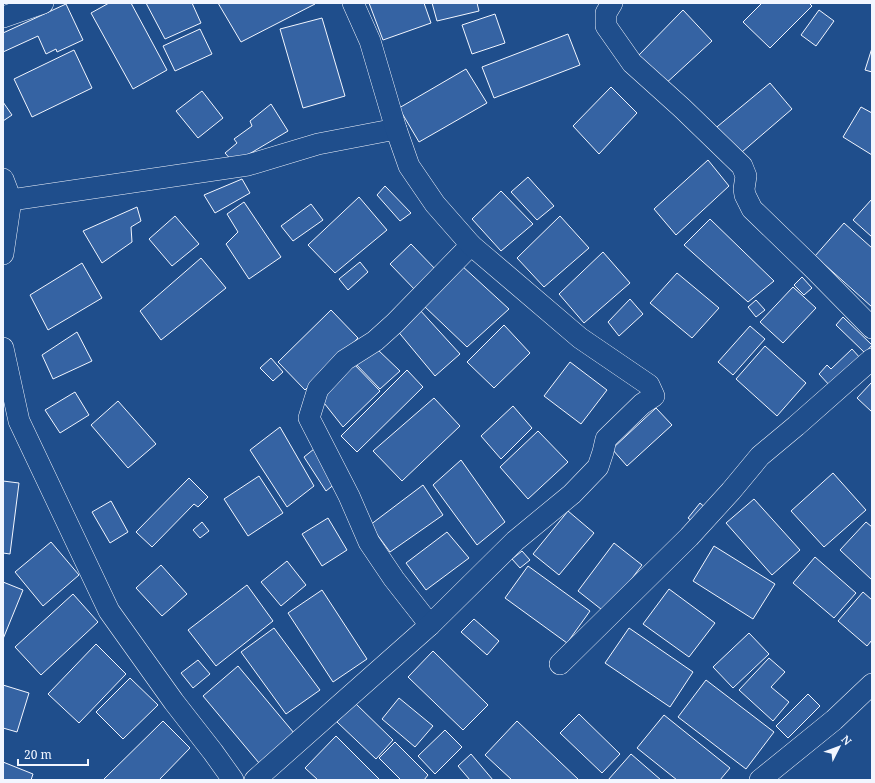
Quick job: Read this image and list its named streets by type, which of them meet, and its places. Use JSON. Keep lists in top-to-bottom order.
{
  "scale_bar": "20 m",
  "north": "top right"
}
